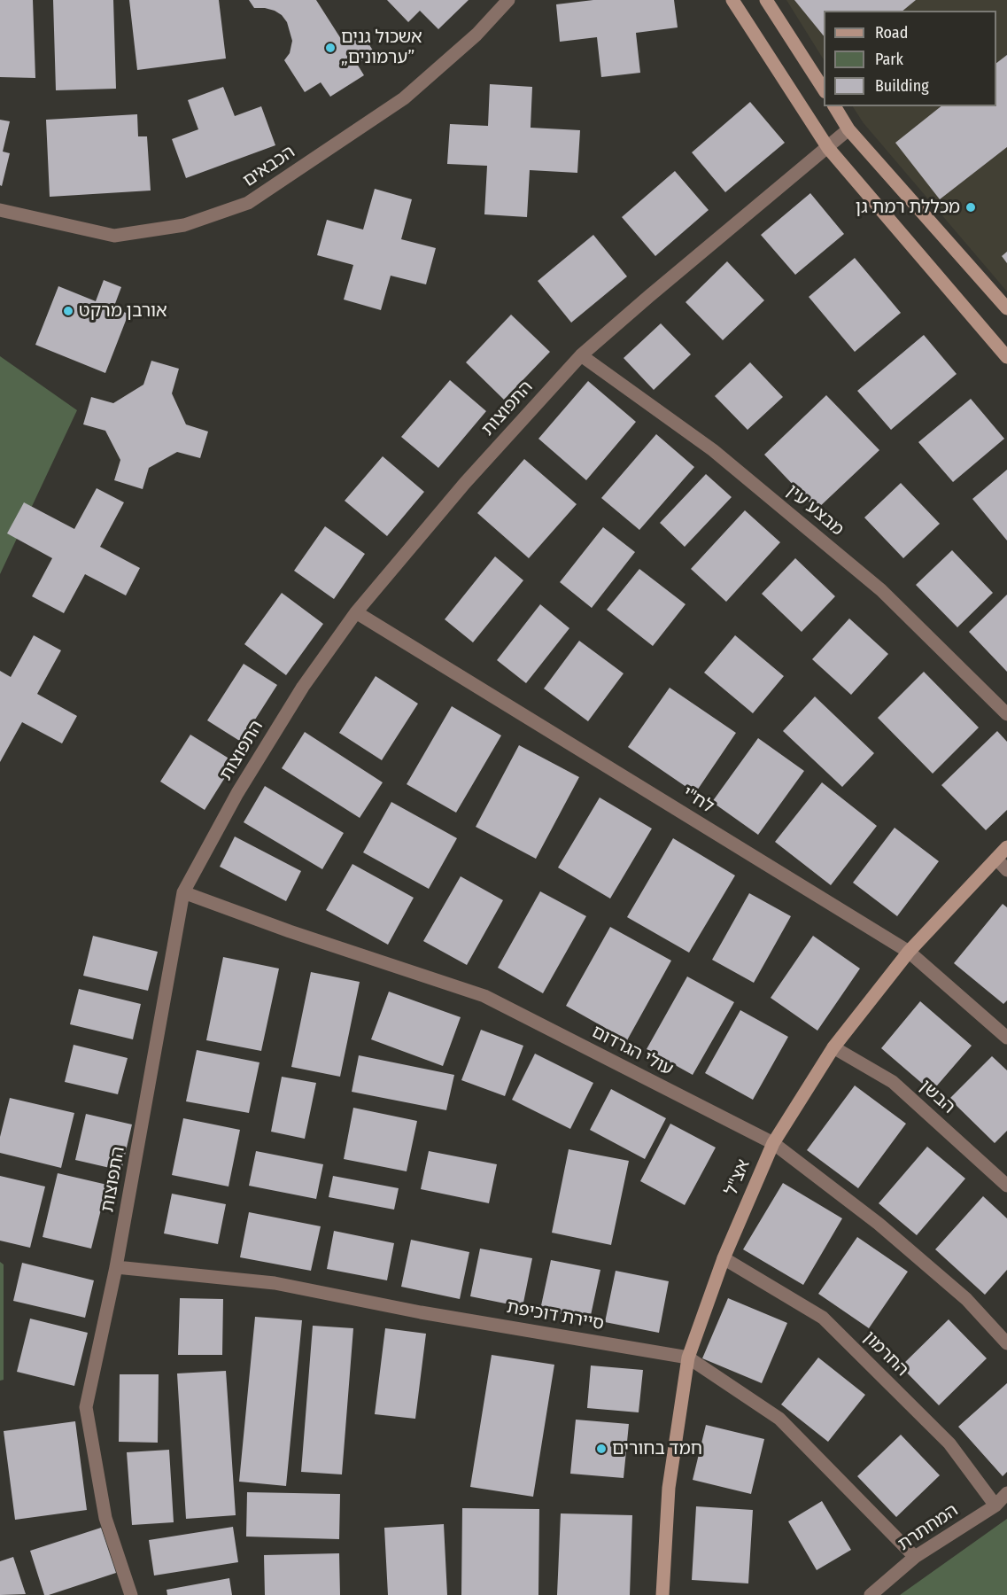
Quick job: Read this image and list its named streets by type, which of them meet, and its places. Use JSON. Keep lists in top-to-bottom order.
{
  "streets": {
    "street": [
      "הכבאים",
      "התפוצות",
      "מבצע עין",
      "לח\"י",
      "עולי הגרדום",
      "הבשן",
      "אצ\"ל",
      "סיירת דוכיפת",
      "החרמון",
      "המחתרת"
    ]
  },
  "crossings": [
    ["התפוצות", "מבצע עין"],
    ["התפוצות", "לח\"י"],
    ["התפוצות", "עולי הגרדום"],
    ["התפוצות", "סיירת דוכיפת"],
    ["לח\"י", "אצ\"ל"],
    ["עולי הגרדום", "אצ\"ל"],
    ["הבשן", "אצ\"ל"],
    ["אצ\"ל", "סיירת דוכיפת"],
    ["אצ\"ל", "החרמון"],
    ["סיירת דוכיפת", "המחתרת"],
    ["החרמון", "המחתרת"]
  ],
  "places": [
    "אשכול גנים „ערמונים”",
    "מכללת רמת גן",
    "אורבן מרקט",
    "חמד בחורים"
  ],
  "legend": ["Road", "Park", "Building"]
}
